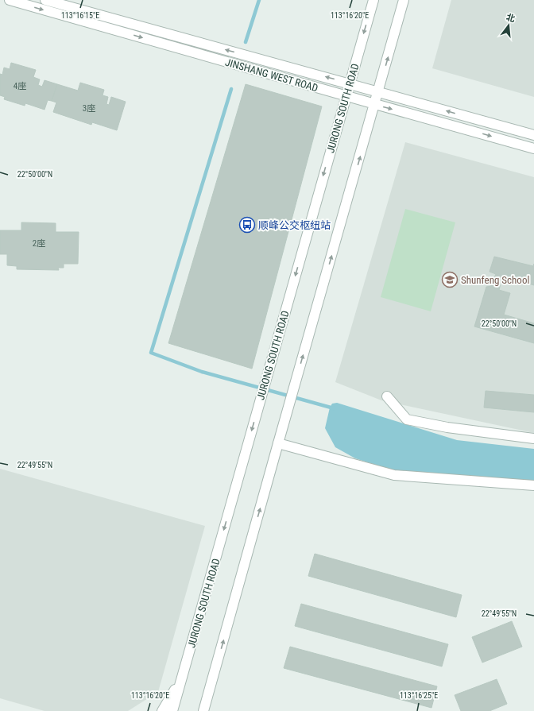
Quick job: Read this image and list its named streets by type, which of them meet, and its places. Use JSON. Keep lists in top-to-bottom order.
{
  "streets": {
    "street": ["JINSHANG WEST ROAD", "JURONG SOUTH ROAD"]
  },
  "crossings": [
    ["JINSHANG WEST ROAD", "JURONG SOUTH ROAD"]
  ],
  "places": {
    "bus stop": ["顺峰公交枢纽站"],
    "school or university": ["Shunfeng School"]
  },
  "house_numbers": ["4座", "3座", "2座"],
  "north": "top",
  "coordinates": [
    "113°16'15\"E",
    "113°16'20\"E",
    "22°50'00\"N",
    "22°49'55\"N",
    "113°16'25\"E"
  ]
}
